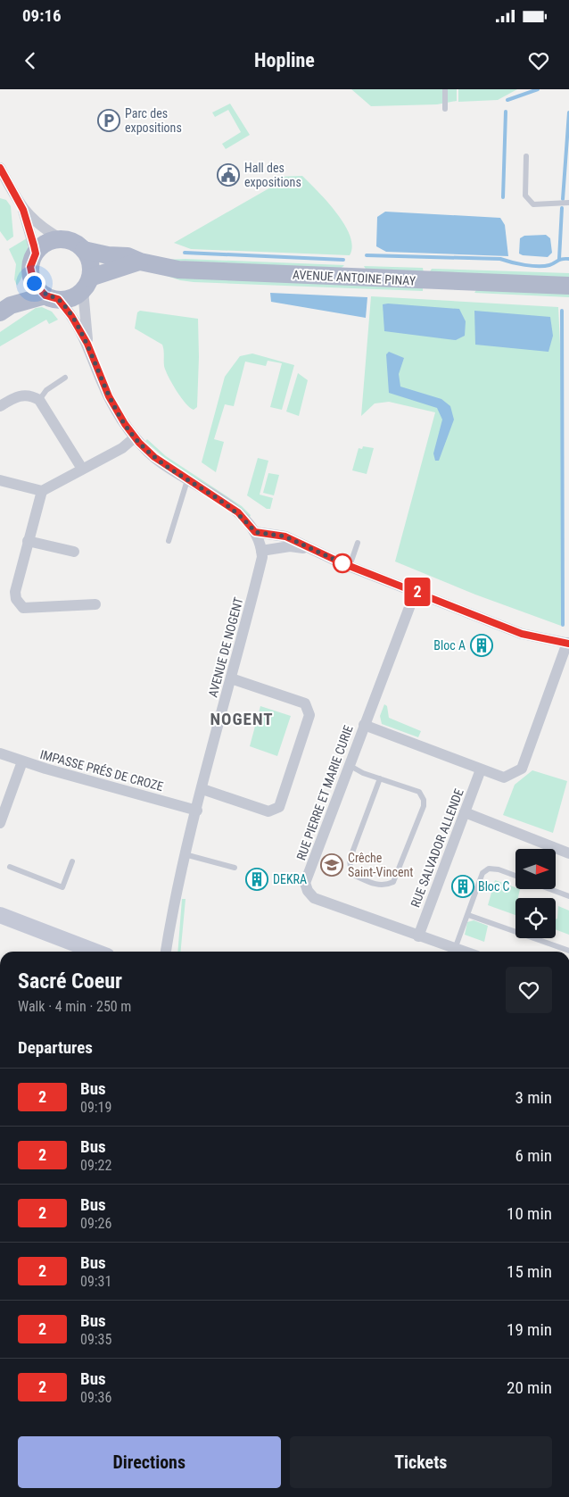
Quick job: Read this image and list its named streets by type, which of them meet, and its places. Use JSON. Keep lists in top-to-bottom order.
{
  "streets": {
    "main road": ["AVENUE ANTOINE PINAY"],
    "street": [
      "AVENUE DE NOGENT",
      "IMPASSE PRÉS DE CROZE",
      "RUE PIERRE ET MARIE CURIE",
      "RUE SALVADOR ALLENDE"
    ]
  },
  "crossings": [
    ["AVENUE DE NOGENT", "IMPASSE PRÉS DE CROZE"],
    ["RUE PIERRE ET MARIE CURIE", "RUE SALVADOR ALLENDE"]
  ],
  "districts": ["NOGENT"],
  "places": {
    "parking": ["Parc des expositions"],
    "public building": ["Hall des expositions"],
    "building": ["Bloc A", "DEKRA", "Bloc C"],
    "school or university": ["Crêche Saint-Vincent"]
  },
  "lines": ["bus line 2"],
  "north": "right",
  "page": {
    "status": "09:16",
    "header": "Hopline",
    "on_map": "2",
    "heading": [
      ["Sacré Coeur", "Walk · 4 min · 250 m"],
      "Departures"
    ],
    "list": [
      {
        "mark": "2",
        "name": "Bus",
        "note": "09:19",
        "value": "3 min"
      },
      {
        "mark": "2",
        "name": "Bus",
        "note": "09:22",
        "value": "6 min"
      },
      {
        "mark": "2",
        "name": "Bus",
        "note": "09:26",
        "value": "10 min"
      },
      {
        "mark": "2",
        "name": "Bus",
        "note": "09:31",
        "value": "15 min"
      },
      {
        "mark": "2",
        "name": "Bus",
        "note": "09:35",
        "value": "19 min"
      },
      {
        "mark": "2",
        "name": "Bus",
        "note": "09:36",
        "value": "20 min"
      }
    ],
    "buttons": ["Directions", "Tickets"]
  }
}
